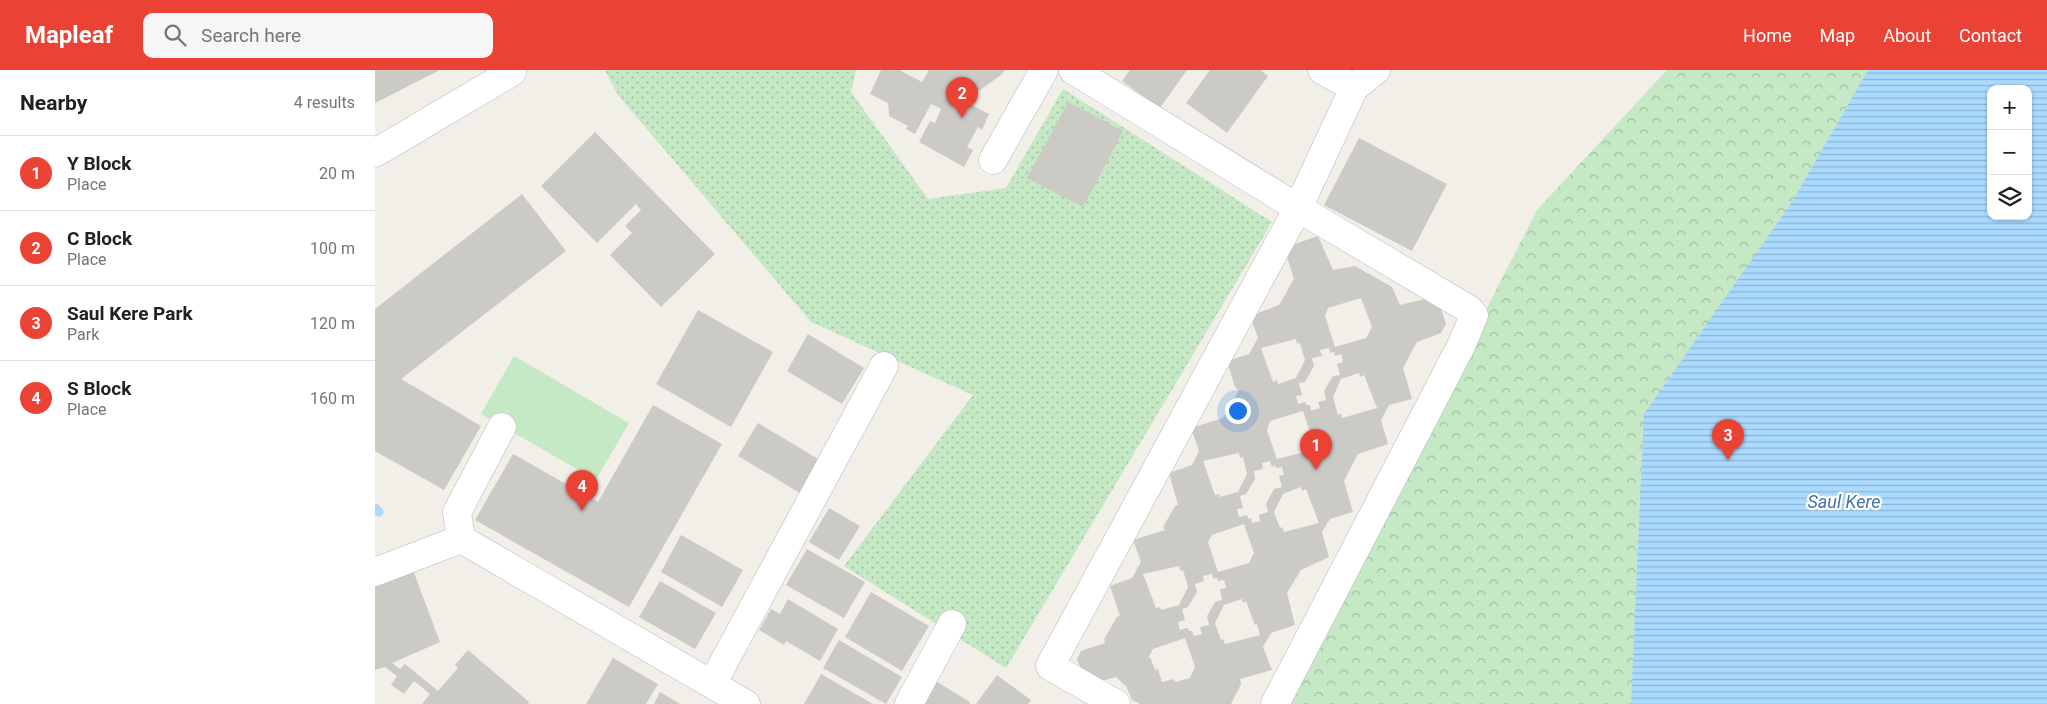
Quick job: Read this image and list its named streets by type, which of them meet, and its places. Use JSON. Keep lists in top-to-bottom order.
{
  "water": ["Saul Kere"],
  "page": {
    "header": "Mapleaf",
    "search": "Search here",
    "nav": [
      "Home",
      "Map",
      "About",
      "Contact"
    ],
    "heading": ["Nearby", "4 results"],
    "pins": [
      "2",
      "3",
      "1",
      "4"
    ],
    "map_buttons": ["+", "−"],
    "list": [
      {
        "mark": "1",
        "name": "Y Block",
        "note": "Place",
        "value": "20 m"
      },
      {
        "mark": "2",
        "name": "C Block",
        "note": "Place",
        "value": "100 m"
      },
      {
        "mark": "3",
        "name": "Saul Kere Park",
        "note": "Park",
        "value": "120 m"
      },
      {
        "mark": "4",
        "name": "S Block",
        "note": "Place",
        "value": "160 m"
      }
    ]
  }
}
